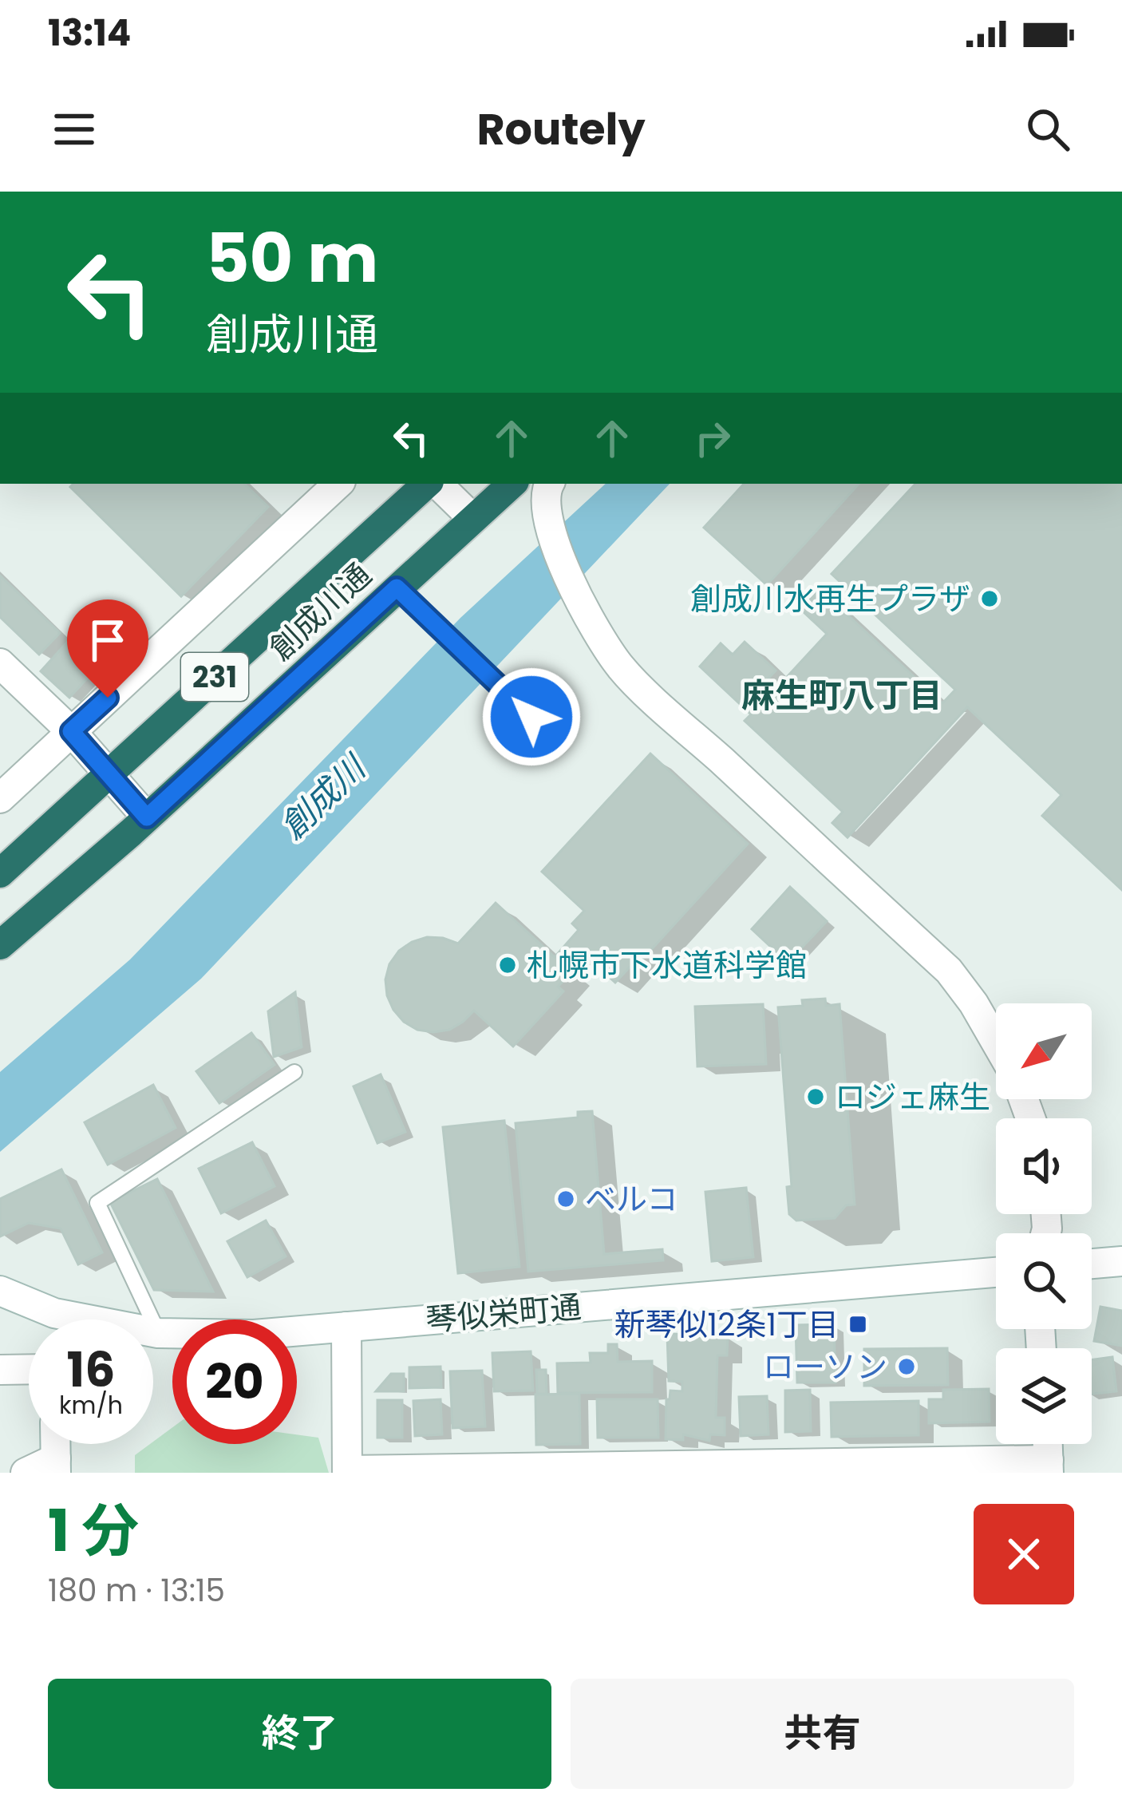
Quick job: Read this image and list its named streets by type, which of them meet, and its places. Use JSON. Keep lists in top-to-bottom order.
{
  "streets": {
    "highway": ["創成川通", "231"],
    "street": ["琴似栄町通"]
  },
  "districts": ["麻生町八丁目"],
  "water": ["創成川"],
  "places": {
    "other": [
      "創成川水再生プラザ",
      "札幌市下水道科学館",
      "ロジェ麻生",
      "ベルコ",
      "ローソン"
    ],
    "transit": ["新琴似12条1丁目"]
  },
  "north": "bottom left",
  "page": {
    "status": "13:14",
    "header": "Routely",
    "turn": ["50 m", "創成川通"],
    "speed": "16 km/h",
    "limit": "20",
    "heading": ["1 分", "180 m · 13:15"],
    "buttons": ["終了", "共有"]
  }
}
